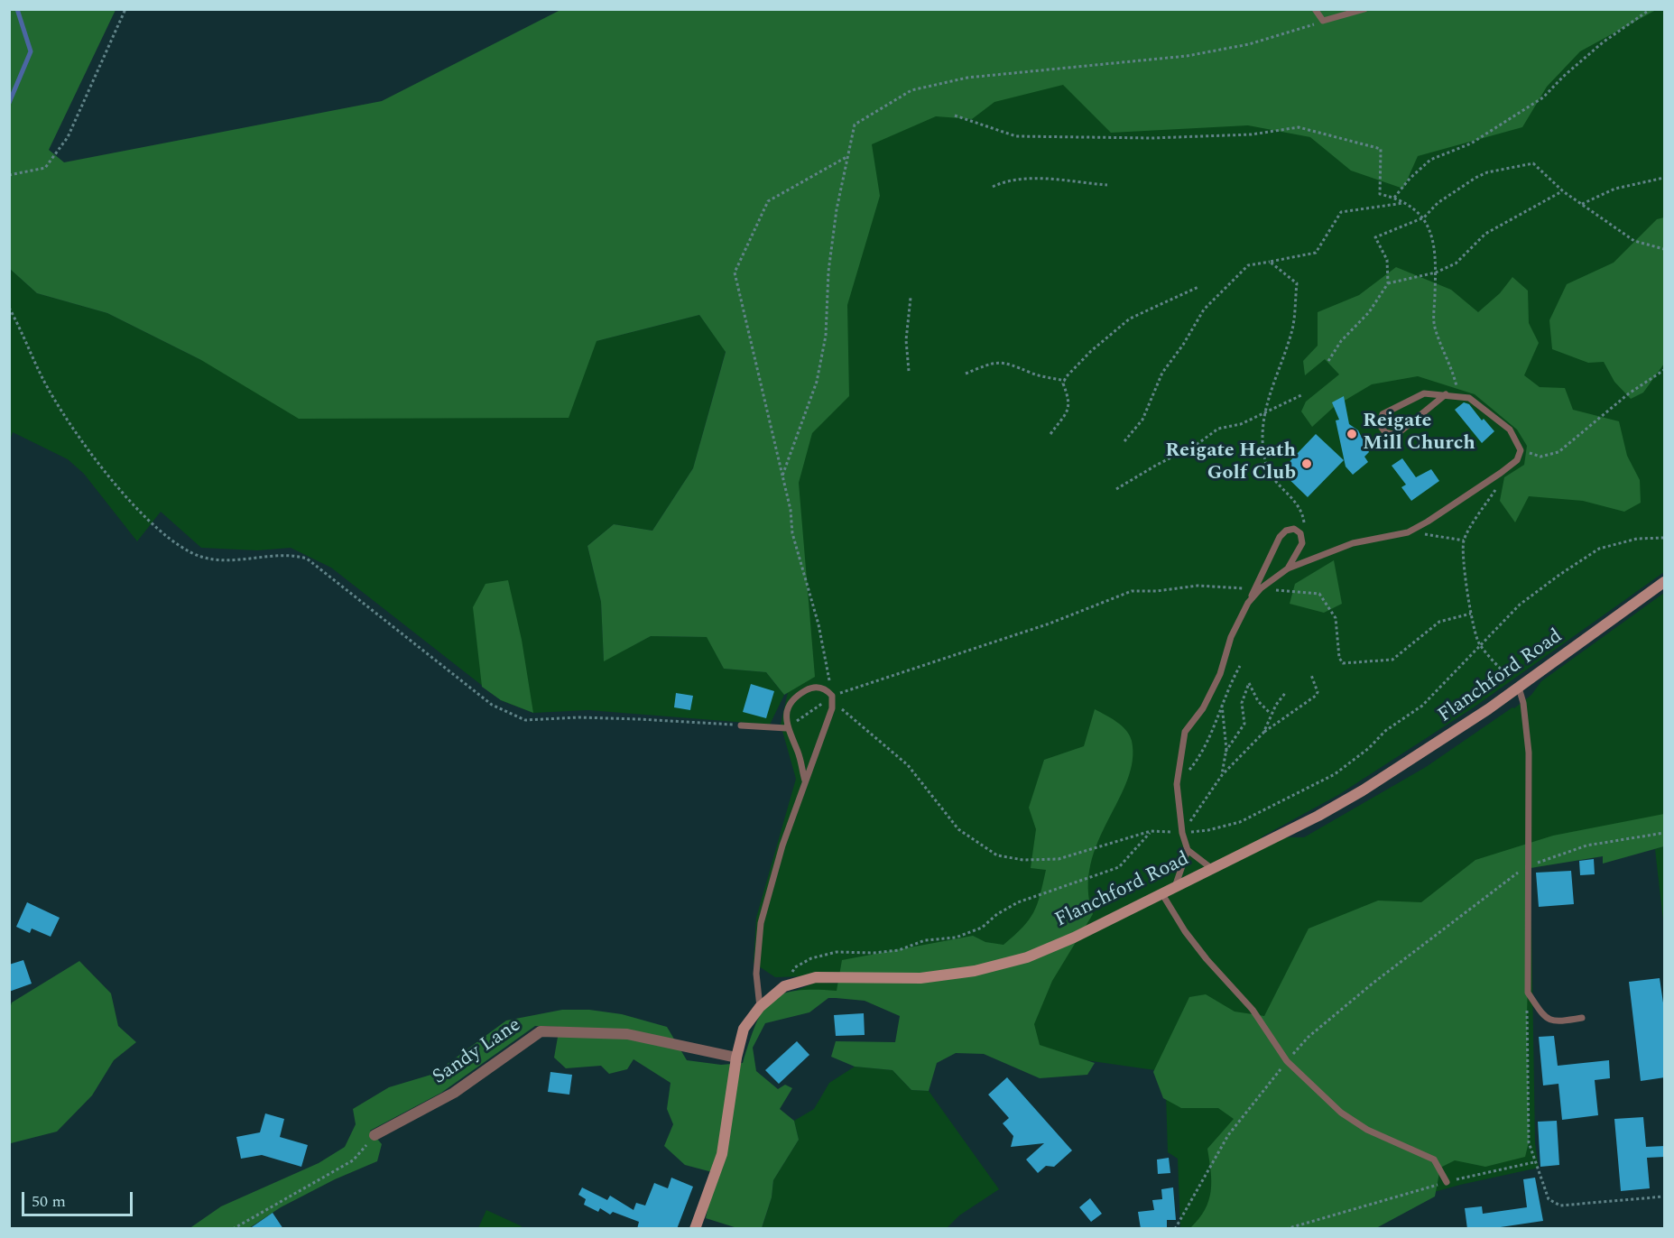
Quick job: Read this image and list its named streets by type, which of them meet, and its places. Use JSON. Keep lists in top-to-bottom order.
{
  "streets": {
    "street": ["Flanchford Road", "Sandy Lane"]
  },
  "crossings": [
    ["Flanchford Road", "Sandy Lane"]
  ],
  "places": ["Reigate Mill Church", "Reigate Heath Golf Club"],
  "scale_bar": "50 m"
}
